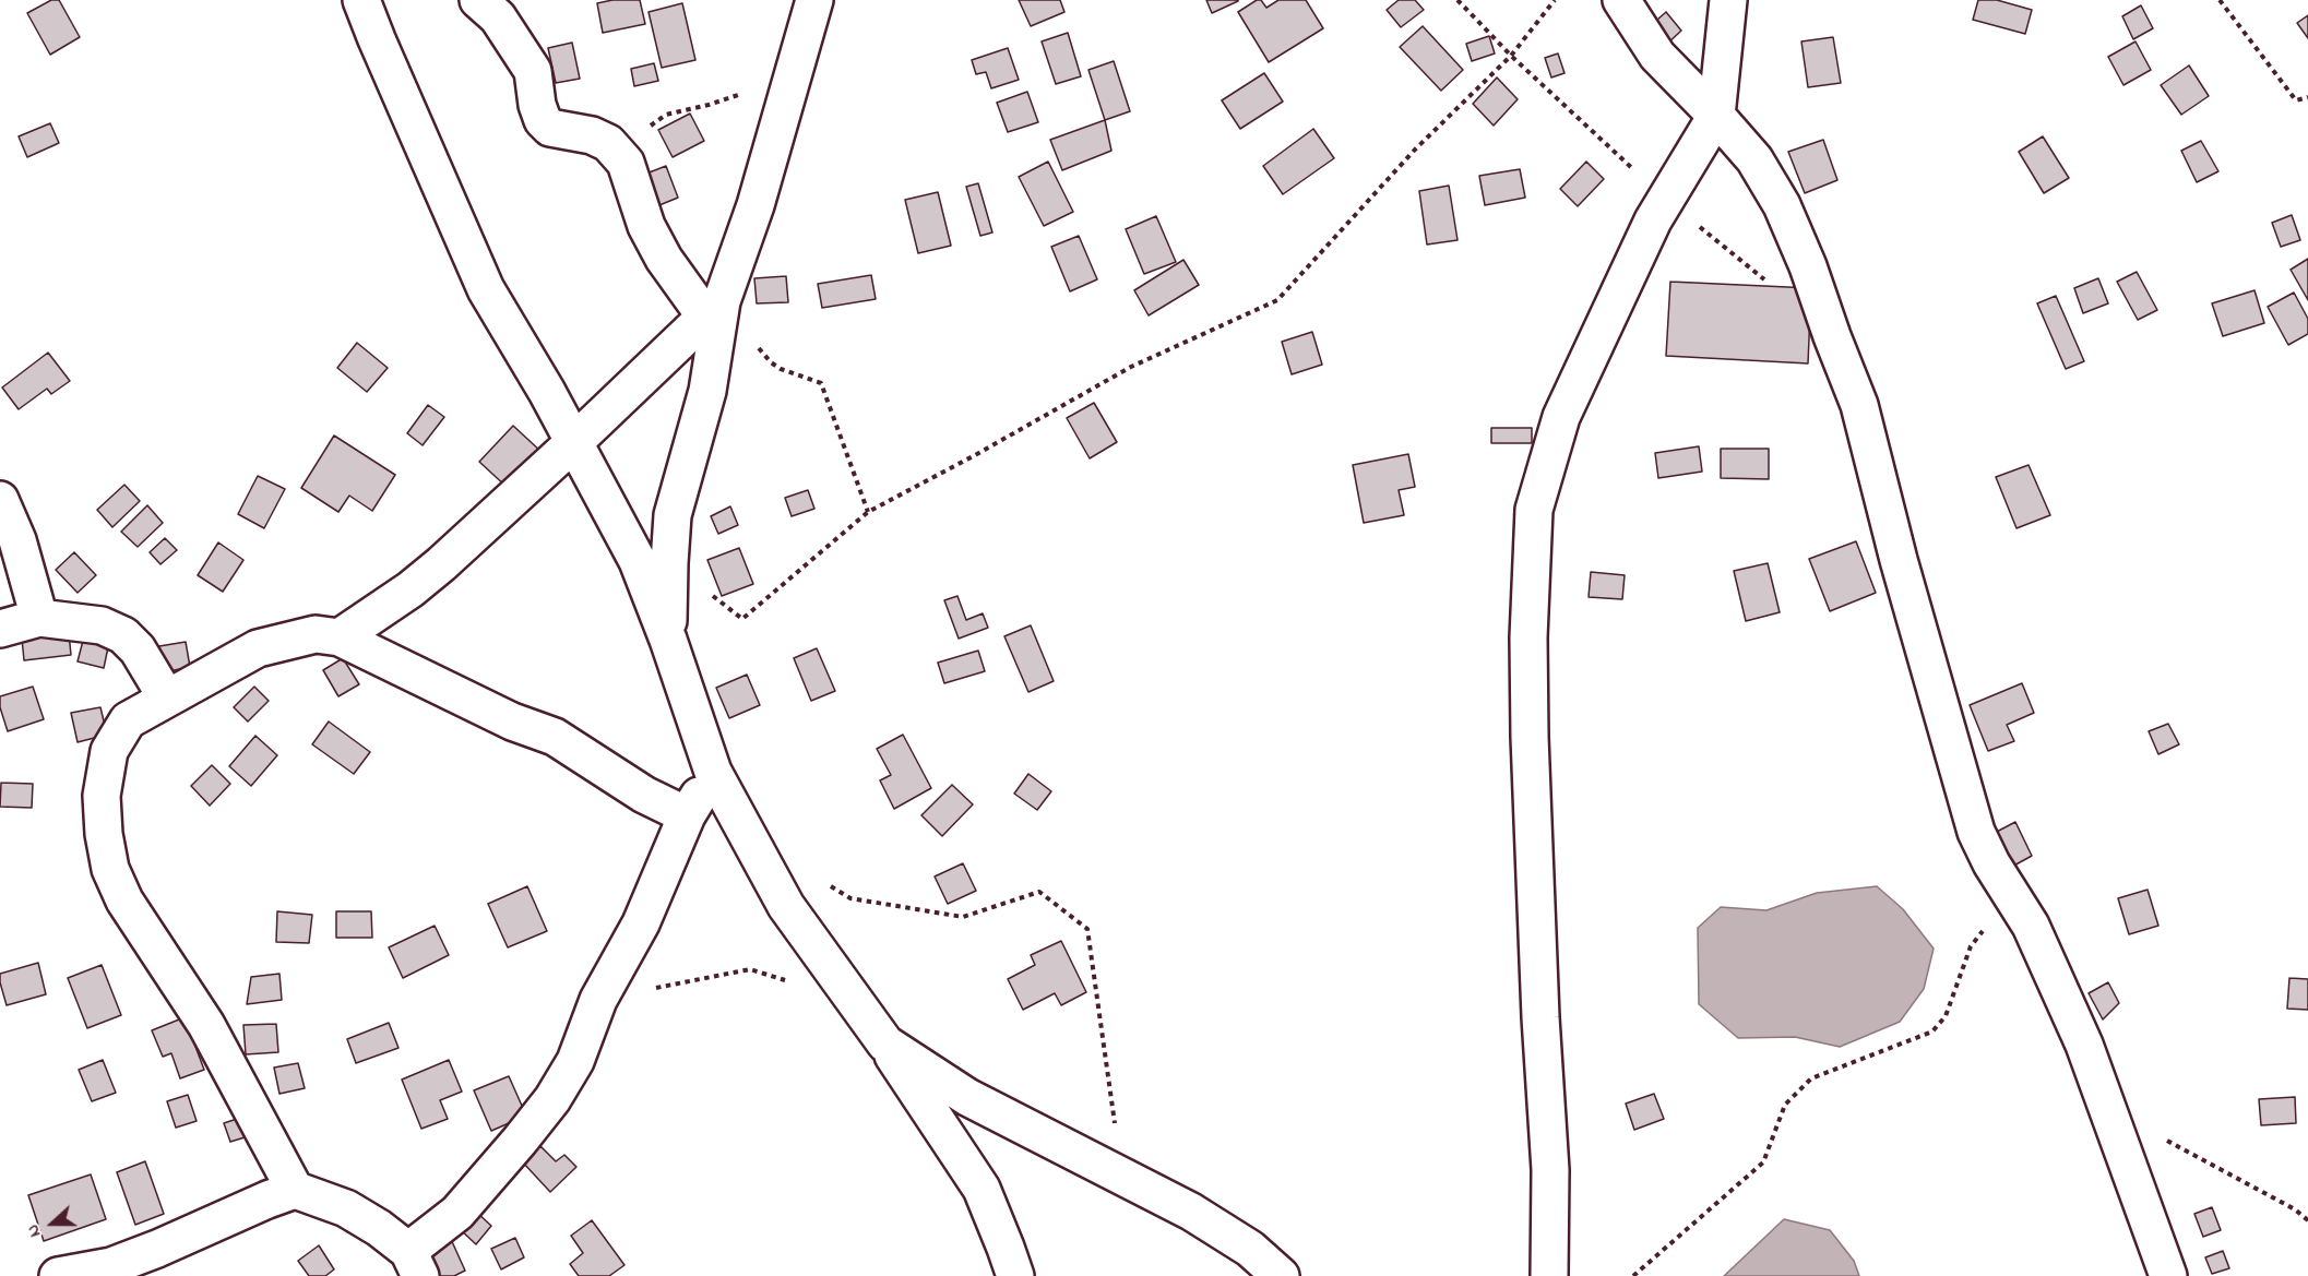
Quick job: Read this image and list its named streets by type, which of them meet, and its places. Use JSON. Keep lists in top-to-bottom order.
{
  "north": "left"
}
